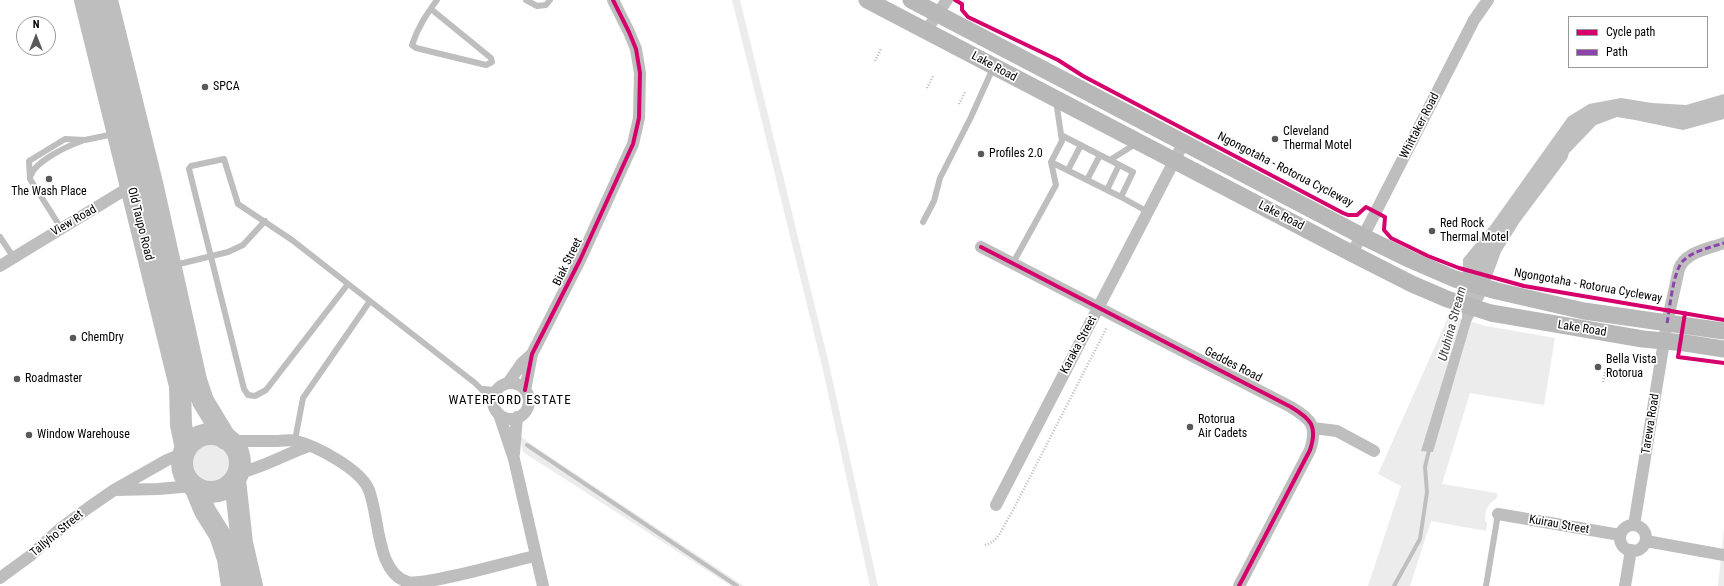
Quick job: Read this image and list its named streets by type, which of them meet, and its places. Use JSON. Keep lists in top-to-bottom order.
{
  "streets": {
    "highway": ["Old Taupo Road"],
    "main road": ["Lake Road"],
    "street": [
      "Whittaker Road",
      "View Road",
      "Biak Street",
      "Karaka Street",
      "Geddes Road",
      "Tarewa Road",
      "Kuirau Street",
      "Tallyho Street"
    ],
    "cycle path": ["Ngongotaha - Rotorua Cycleway"]
  },
  "crossings": [
    ["Lake Road", "Whittaker Road"],
    ["Lake Road", "Karaka Street"],
    ["Lake Road", "Tarewa Road"],
    ["View Road", "Old Taupo Road"],
    ["Old Taupo Road", "Tallyho Street"],
    ["Karaka Street", "Geddes Road"],
    ["Tarewa Road", "Kuirau Street"]
  ],
  "districts": ["WATERFORD ESTATE"],
  "water": ["Utuhina Stream"],
  "places": [
    "SPCA",
    "Cleveland Thermal Motel",
    "Profiles 2.0",
    "The Wash Place",
    "Red Rock Thermal Motel",
    "ChemDry",
    "Bella Vista Rotorua",
    "Roadmaster",
    "Rotorua Air Cadets",
    "Window Warehouse"
  ],
  "legend": ["Cycle path", "Path"],
  "north": "top"
}
